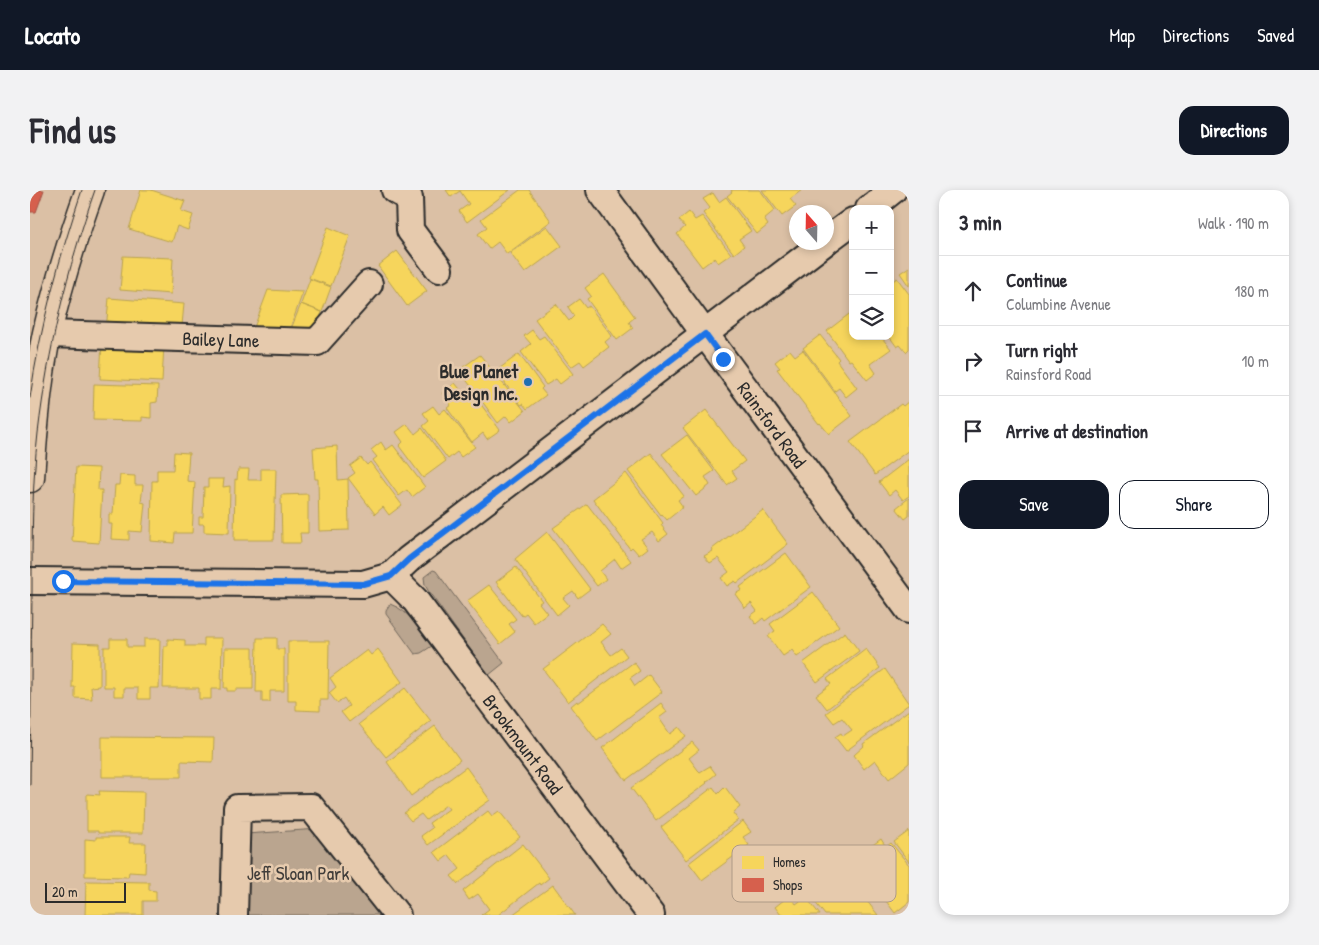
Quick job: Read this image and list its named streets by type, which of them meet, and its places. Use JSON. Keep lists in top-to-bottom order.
{
  "streets": {
    "street": ["Bailey Lane", "Rainsford Road", "Brookmount Road"]
  },
  "parks": ["Jeff Sloan Park"],
  "places": ["Blue Planet Design Inc."],
  "legend": ["Homes", "Shops"],
  "scale_bar": "20 m",
  "north": "top",
  "page": {
    "header": "Locato",
    "nav": ["Map", "Directions", "Saved"],
    "buttons": [
      "Directions",
      ["Save", "Share"]
    ],
    "title": "Find us",
    "heading": ["3 min", "Walk · 190 m"],
    "map_buttons": ["+", "−"],
    "list": [
      ["Continue", "Columbine Avenue", "180 m"],
      ["Turn right", "Rainsford Road", "10 m"],
      "Arrive at destination"
    ],
    "scale": "20 m"
  }
}
